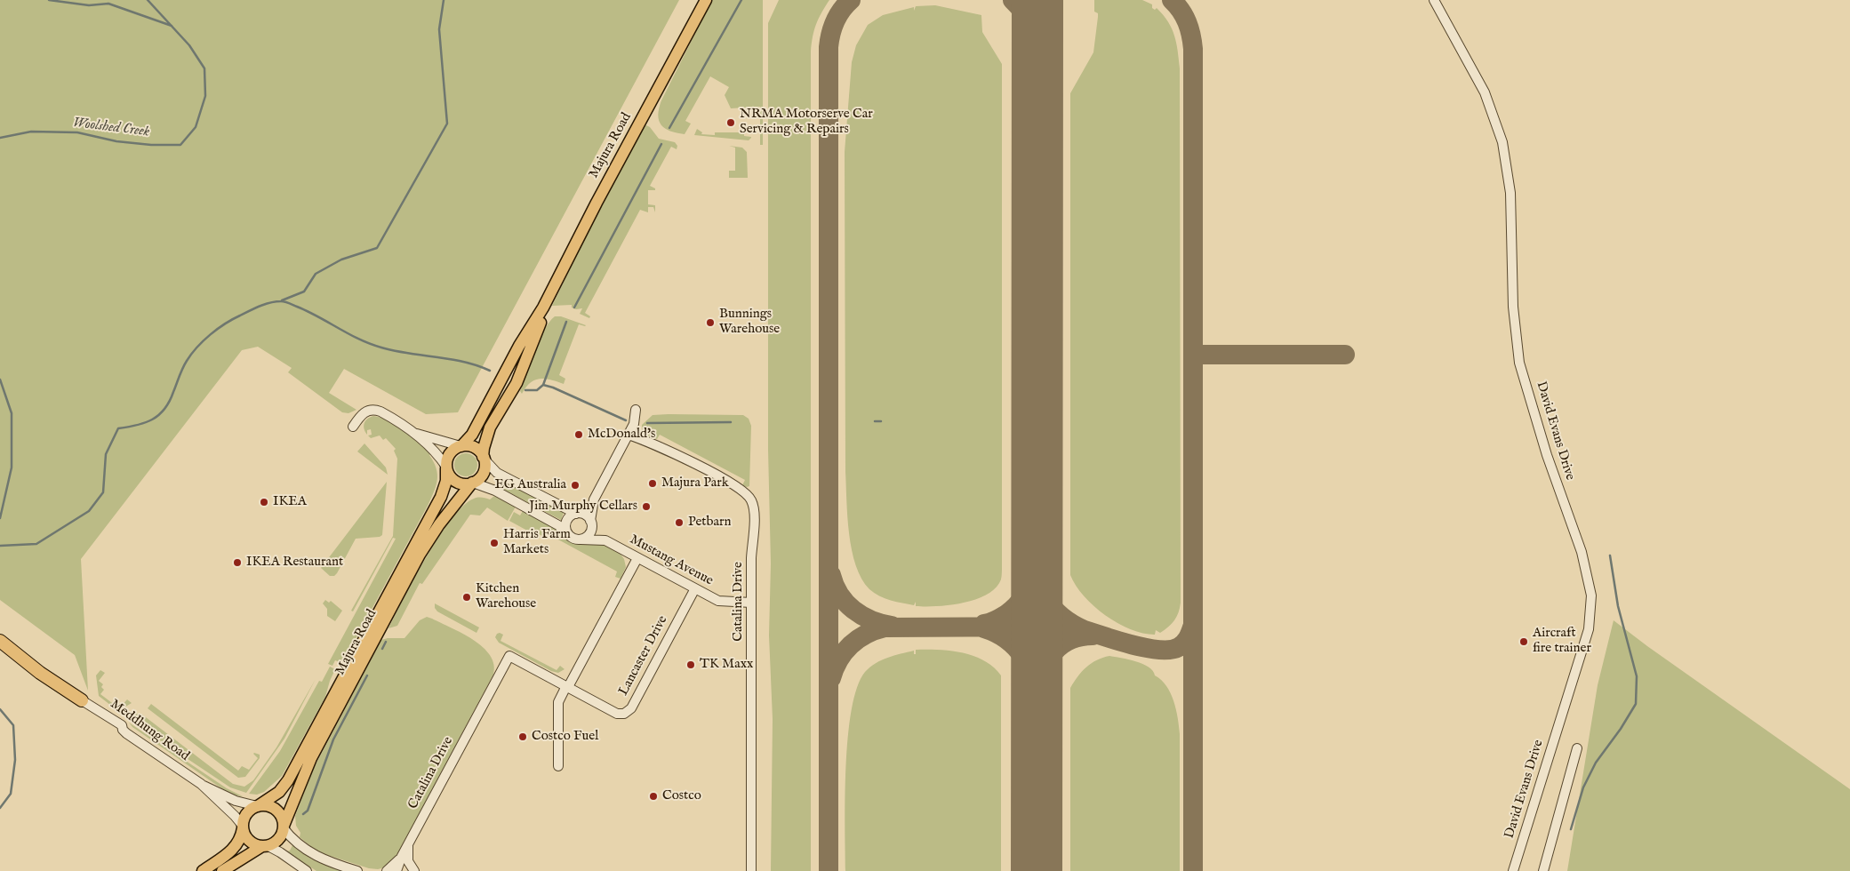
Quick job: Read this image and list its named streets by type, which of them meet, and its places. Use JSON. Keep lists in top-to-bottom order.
{
  "streets": {
    "main road": ["Majura Road"],
    "street": [
      "David Evans Drive",
      "Mustang Avenue",
      "Catalina Drive",
      "Lancaster Drive",
      "Meddhung Road"
    ]
  },
  "crossings": [
    ["Majura Road", "Meddhung Road"],
    ["Mustang Avenue", "Catalina Drive"],
    ["Mustang Avenue", "Lancaster Drive"],
    ["Catalina Drive", "Lancaster Drive"]
  ],
  "water": ["Woolshed Creek"],
  "places": [
    "NRMA Motorserve Car Servicing & Repairs",
    "Bunnings Warehouse",
    "McDonald's",
    "Majura Park",
    "EG Australia",
    "IKEA",
    "Jim Murphy Cellars",
    "Petbarn",
    "Harris Farm Markets",
    "IKEA Restaurant",
    "Kitchen Warehouse",
    "Aircraft fire trainer",
    "TK Maxx",
    "Costco Fuel",
    "Costco"
  ]
}
